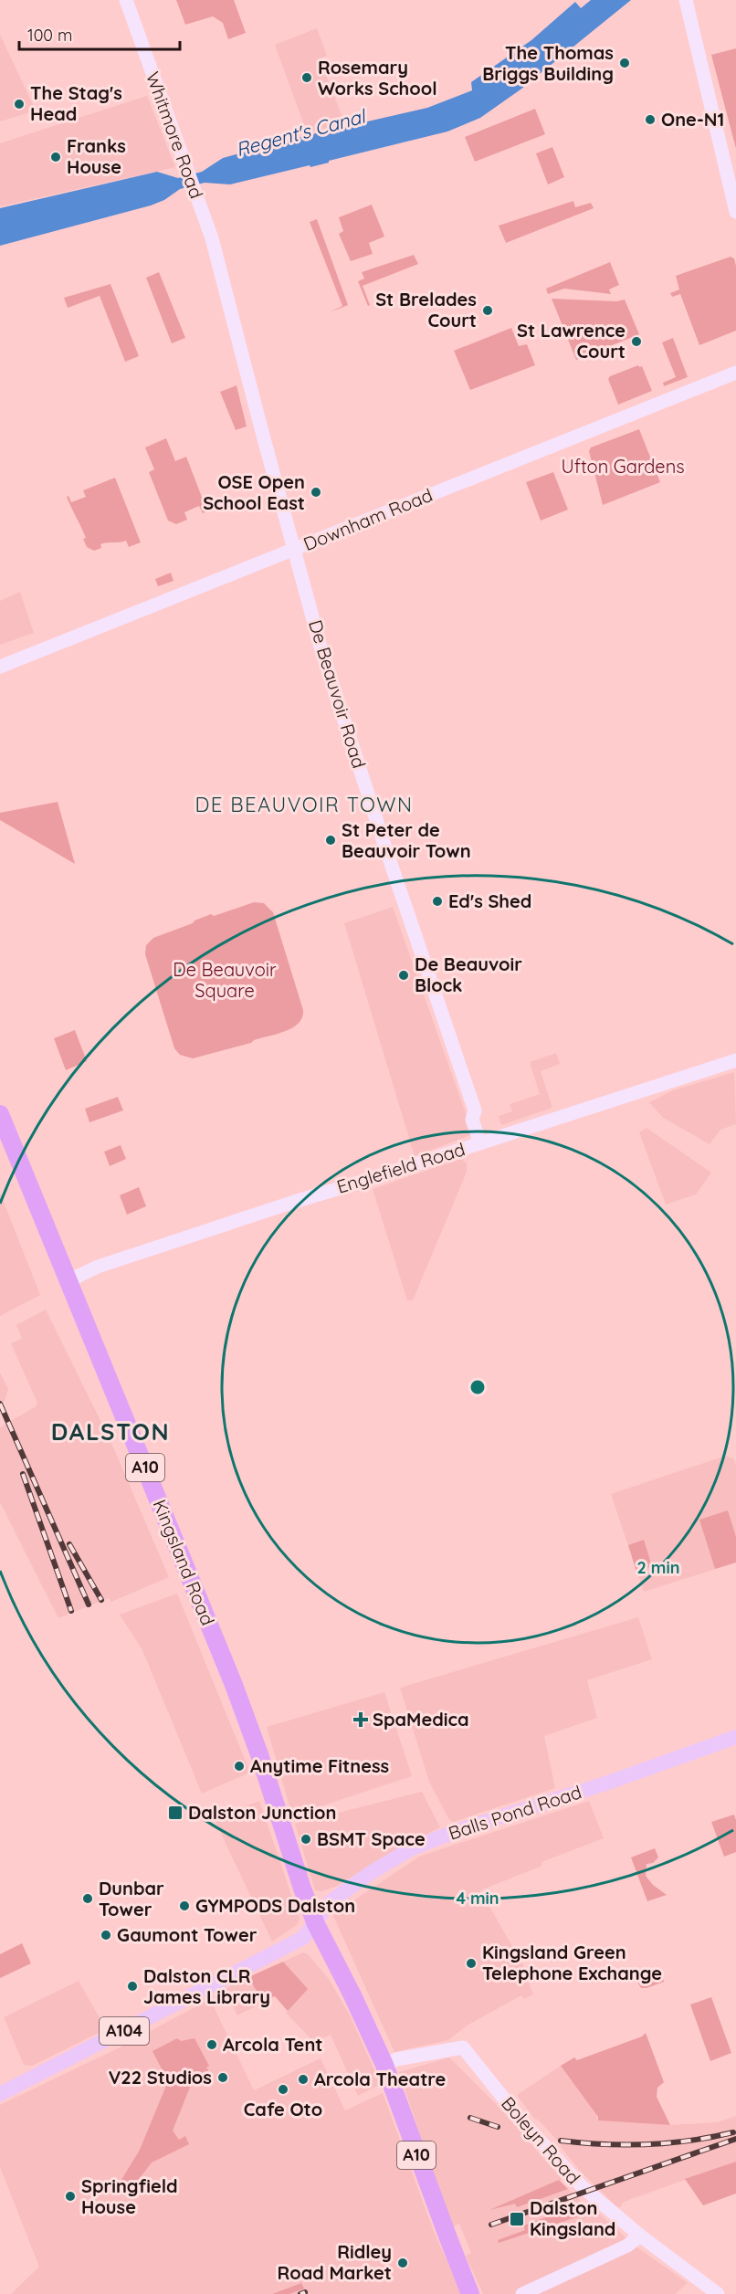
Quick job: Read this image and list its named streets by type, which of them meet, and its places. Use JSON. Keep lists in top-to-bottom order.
{
  "streets": {
    "highway": ["A10", "Kingsland Road"],
    "main road": ["Balls Pond Road", "A104"],
    "street": [
      "Whitmore Road",
      "Downham Road",
      "De Beauvoir Road",
      "Englefield Road",
      "Boleyn Road"
    ]
  },
  "crossings": [
    ["Whitmore Road", "De Beauvoir Road"],
    ["Downham Road", "De Beauvoir Road"],
    ["De Beauvoir Road", "Englefield Road"],
    ["Englefield Road", "Kingsland Road"],
    ["A10", "Kingsland Road"],
    ["A10", "Balls Pond Road"],
    ["A10", "A104"],
    ["A10", "Boleyn Road"],
    ["Kingsland Road", "Balls Pond Road"],
    ["Kingsland Road", "A104"],
    ["Balls Pond Road", "A104"]
  ],
  "districts": ["DE BEAUVOIR TOWN", "DALSTON"],
  "water": ["Regent's Canal"],
  "parks": ["Ufton Gardens", "De Beauvoir Square"],
  "places": {
    "other": [
      "The Thomas Briggs Building",
      "Rosemary Works School",
      "The Stag's Head",
      "One-N1",
      "Franks House",
      "St Brelades Court",
      "St Lawrence Court",
      "OSE Open School East",
      "St Peter de Beauvoir Town",
      "Ed's Shed",
      "De Beauvoir Block",
      "Anytime Fitness",
      "BSMT Space",
      "Dunbar Tower",
      "GYMPODS Dalston",
      "Gaumont Tower",
      "Kingsland Green Telephone Exchange",
      "Dalston CLR James Library",
      "Arcola Tent",
      "V22 Studios",
      "Arcola Theatre",
      "Cafe Oto",
      "Springfield House",
      "Ridley Road Market"
    ],
    "health": ["SpaMedica"],
    "transit": ["Dalston Junction", "Dalston Kingsland"]
  },
  "scale_bar": "100 m",
  "rings": ["2 min", "4 min"]
}
